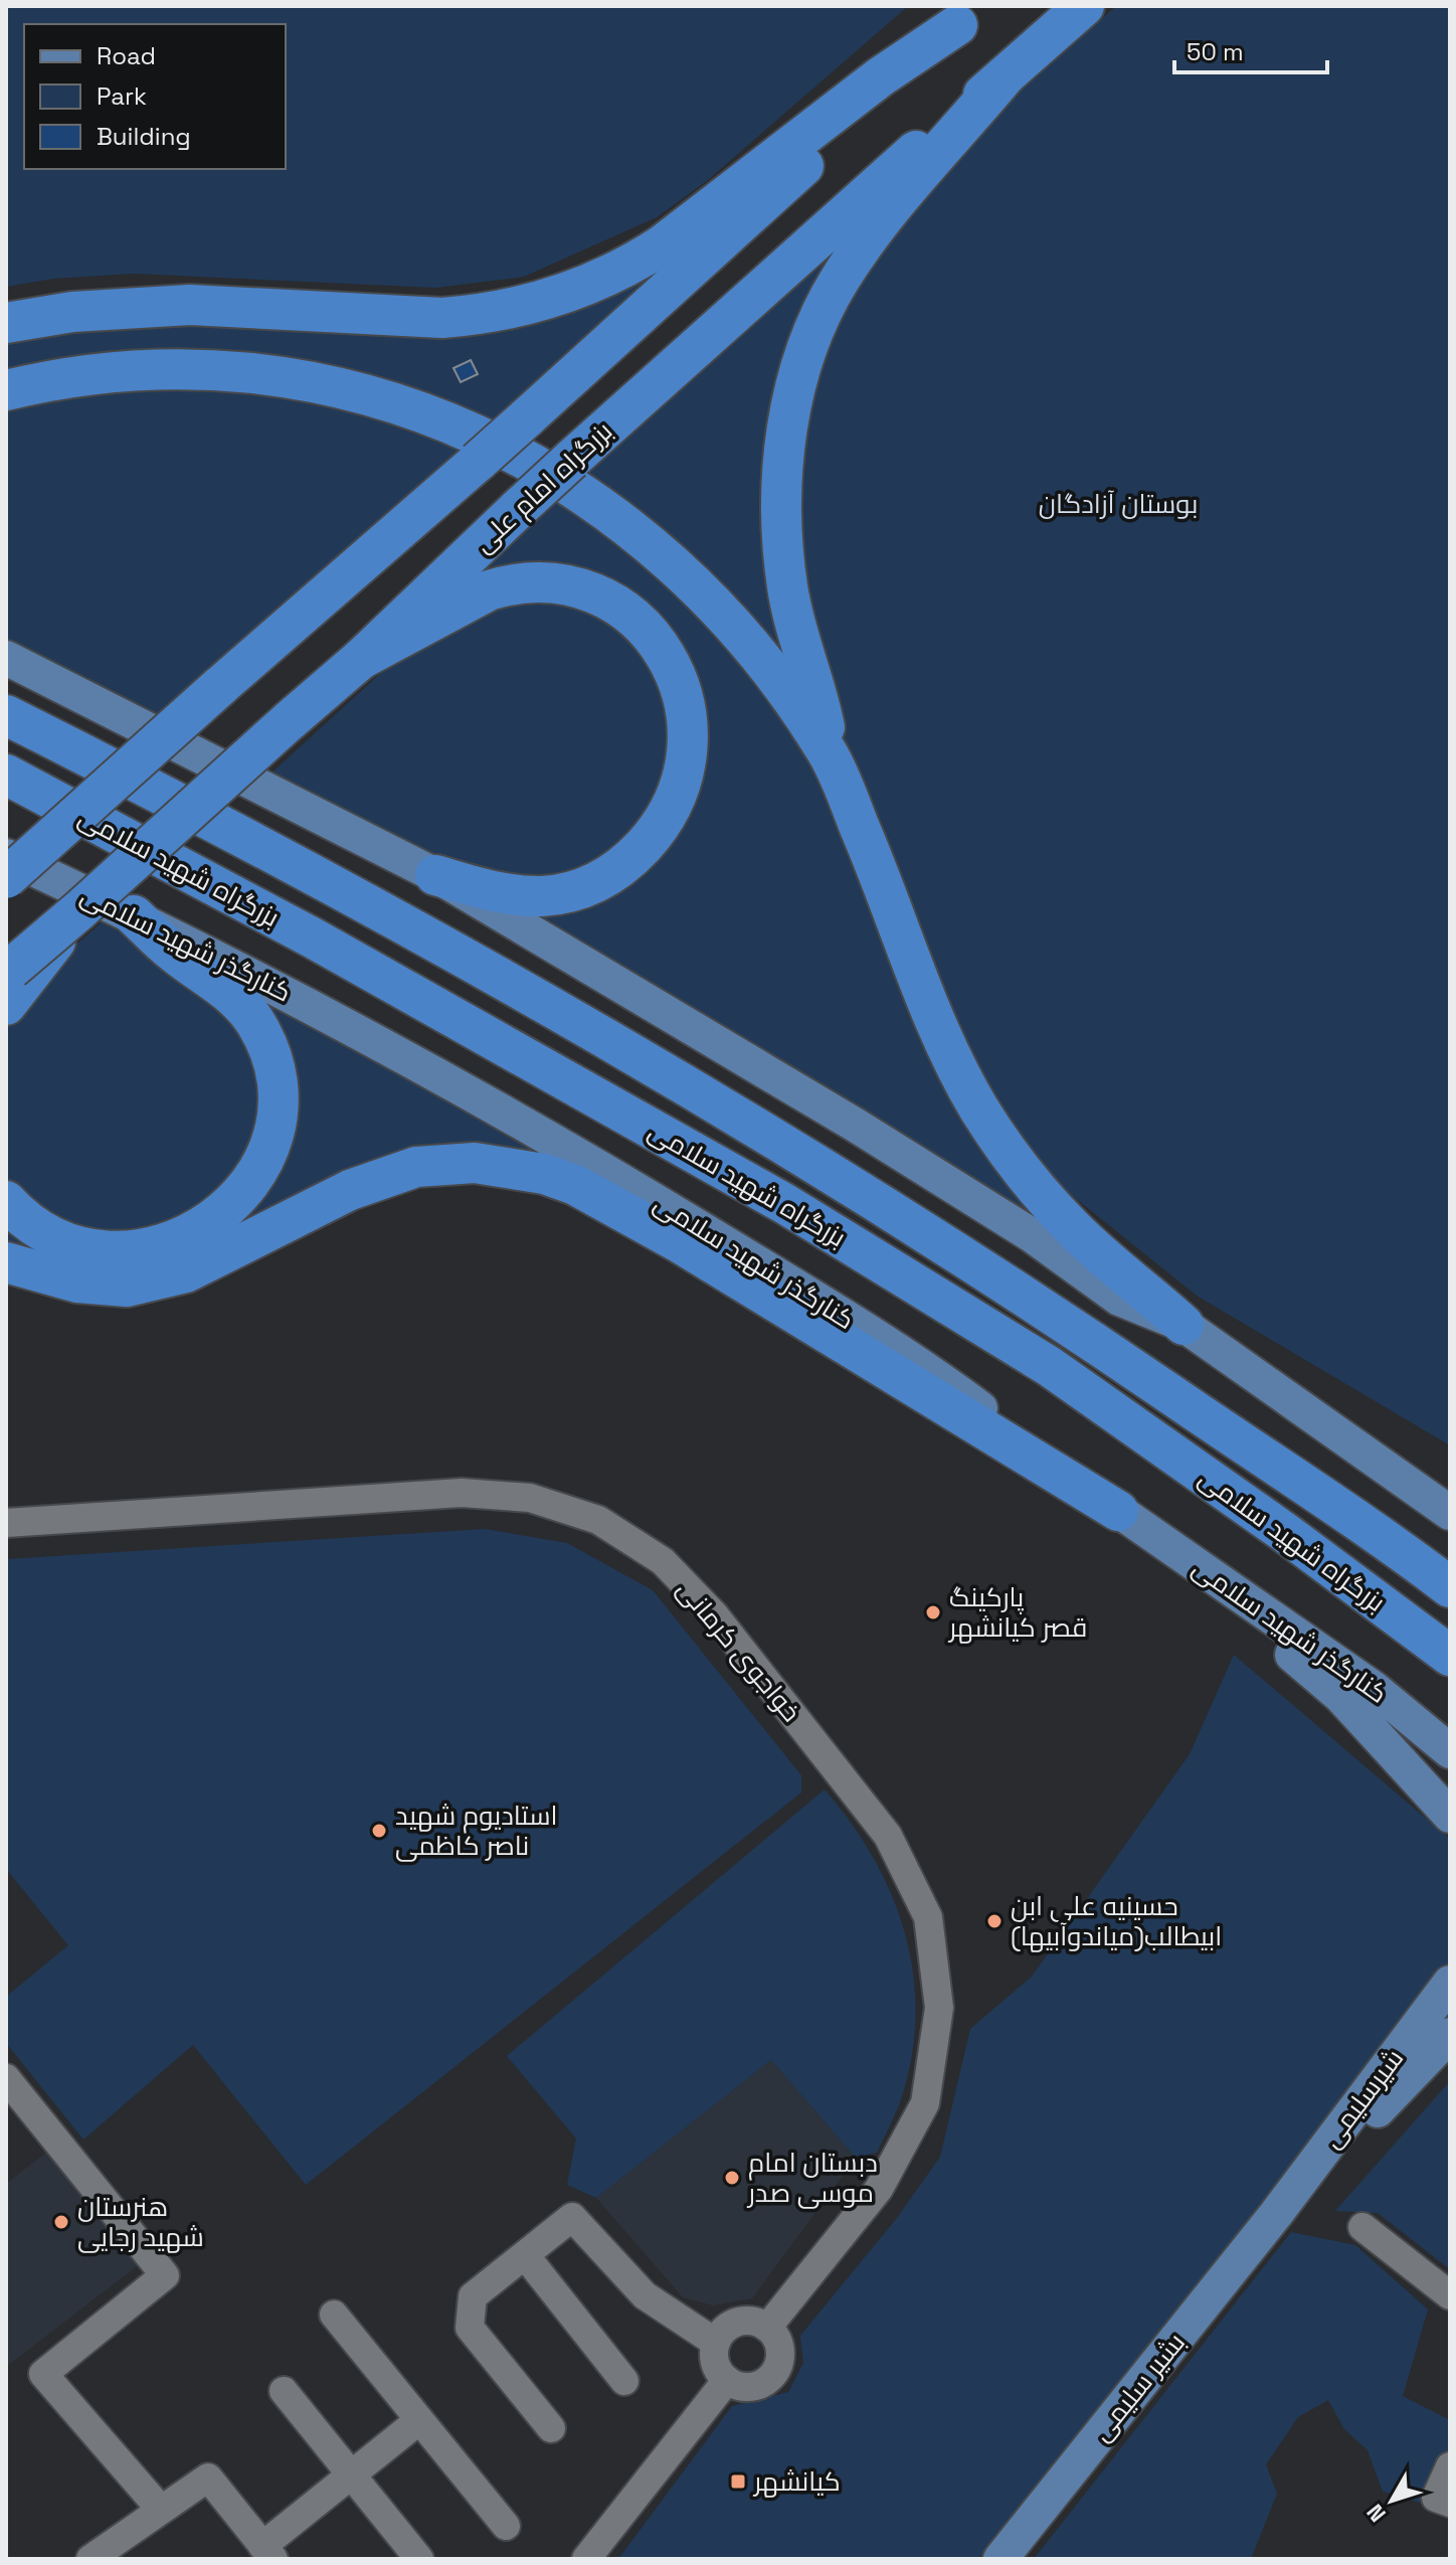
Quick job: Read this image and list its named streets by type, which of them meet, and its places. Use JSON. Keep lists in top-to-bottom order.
{
  "streets": {
    "highway": ["بزرگراه امام علی", "بزرگراه شهید سلامی"],
    "main road": ["کنارگذر شهید سلامی", "شیرسلیمی", "بشیر سلیمی"],
    "street": ["خواجوی کرمانی"]
  },
  "crossings": [
    ["شیرسلیمی", "بشیر سلیمی"]
  ],
  "parks": ["بوستان آزادگان"],
  "places": {
    "other": [
      "پارکینگ قصر کیانشهر",
      "استادیوم شهید ناصر کاظمی",
      "حسینیه علی ابن ابیطالب(میاندوآبیها)",
      "دبستان امام موسی صدر",
      "هنرستان شهید رجایی"
    ],
    "transit": ["کیانشهر"]
  },
  "legend": ["Road", "Park", "Building"],
  "scale_bar": "50 m",
  "north": "bottom left"
}
